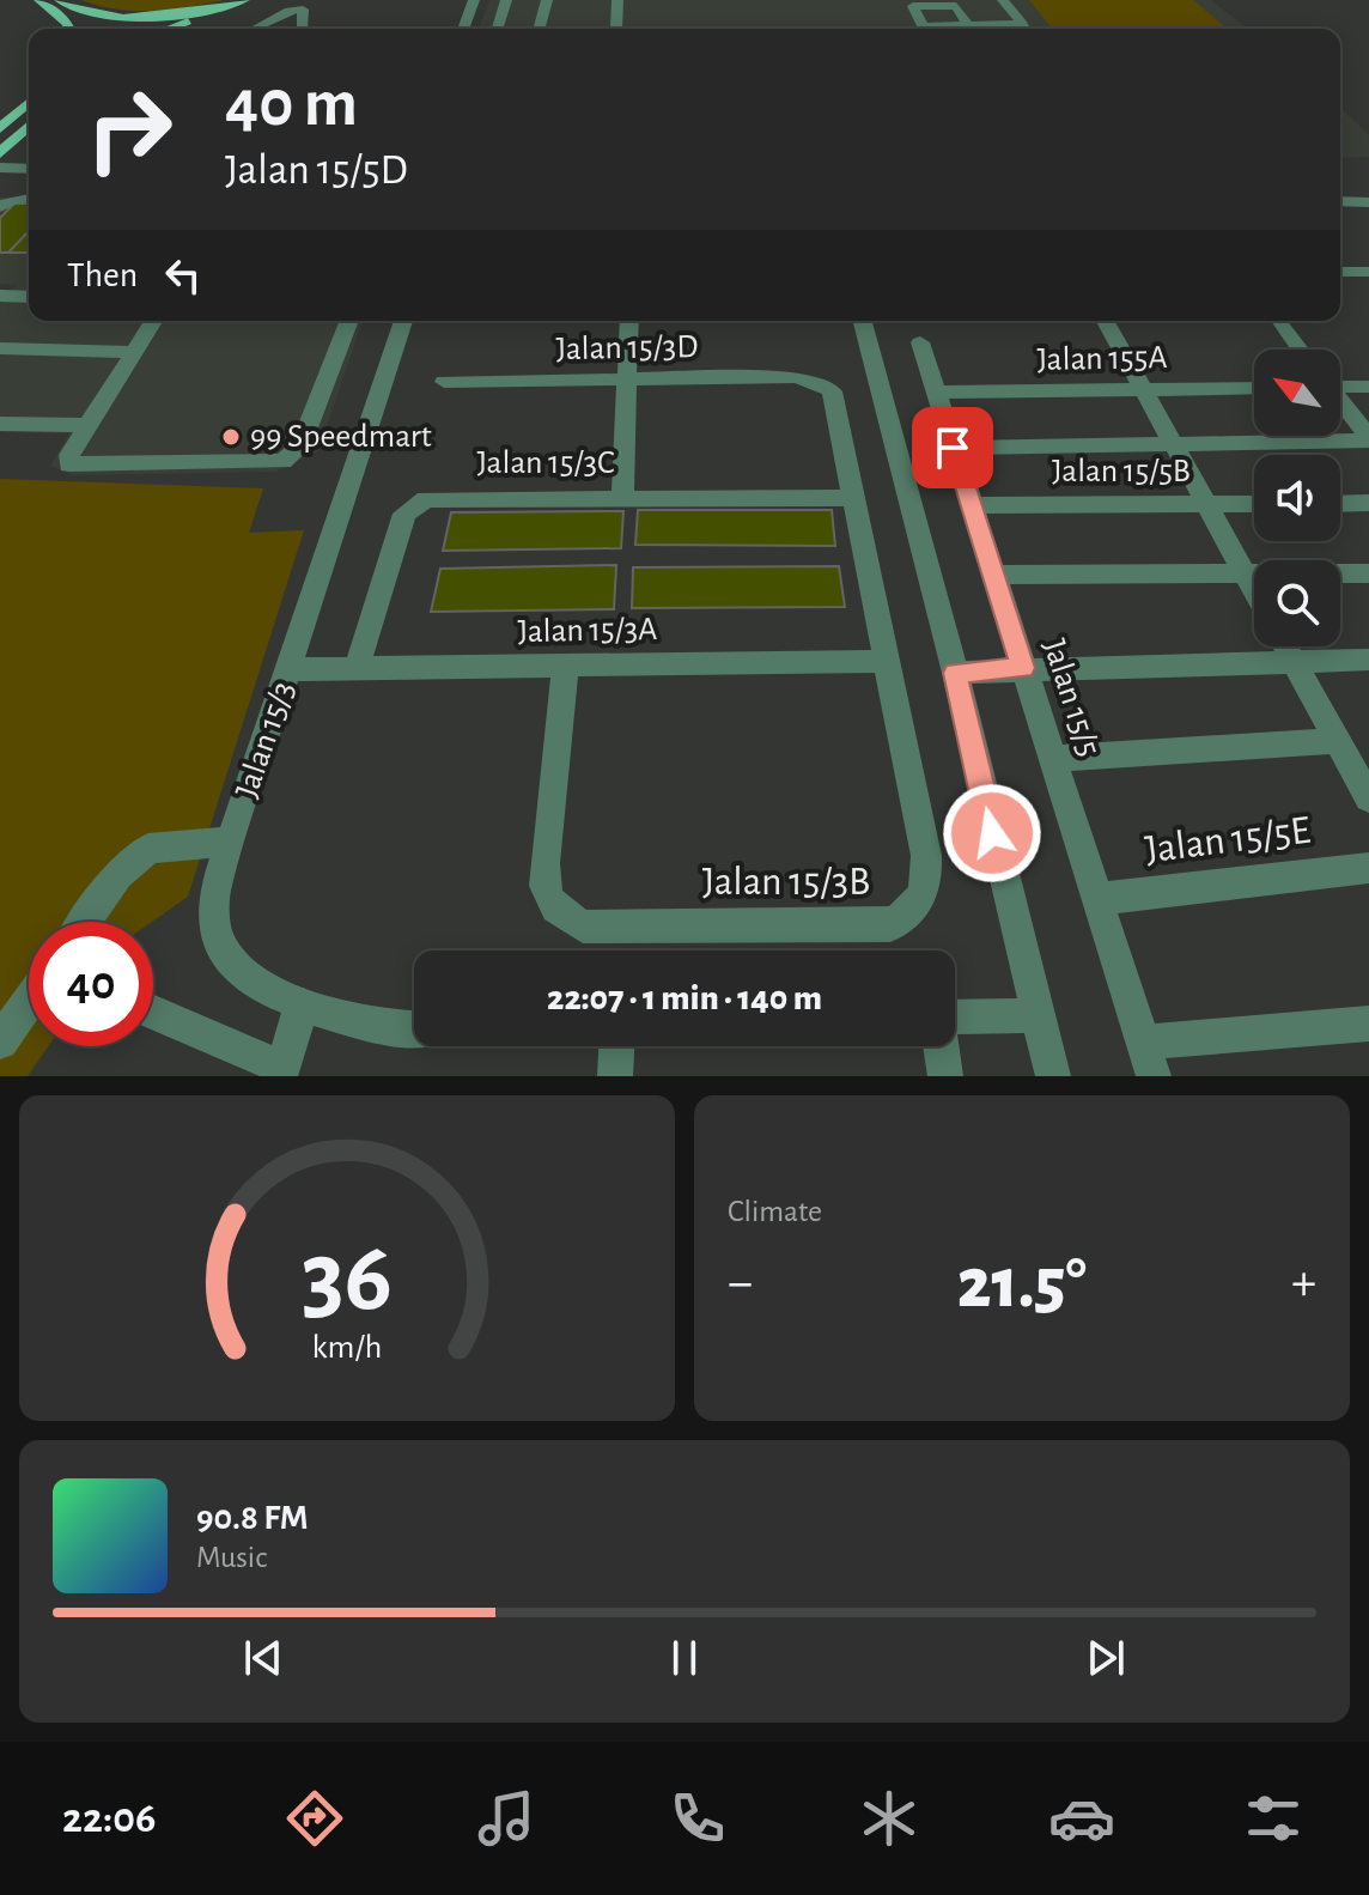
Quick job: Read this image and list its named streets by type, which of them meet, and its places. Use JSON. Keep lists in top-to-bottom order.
{
  "streets": {
    "street": [
      "Jalan 15/3D",
      "Jalan 155A",
      "Jalan 15/3C",
      "Jalan 15/5B",
      "Jalan 15/3A",
      "Jalan 15/5",
      "Jalan 15/3",
      "Jalan 15/5E",
      "Jalan 15/3B"
    ]
  },
  "crossings": [
    ["Jalan 15/3D", "Jalan 15/3B"],
    ["Jalan 155A", "Jalan 15/5"],
    ["Jalan 15/3C", "Jalan 15/3A"],
    ["Jalan 15/3C", "Jalan 15/3B"],
    ["Jalan 15/5B", "Jalan 15/5"],
    ["Jalan 15/3A", "Jalan 15/3"],
    ["Jalan 15/3A", "Jalan 15/3B"],
    ["Jalan 15/5", "Jalan 15/5E"]
  ],
  "places": ["99 Speedmart"],
  "north": "top left",
  "page": {
    "turn": ["40 m", "Jalan 15/5D"],
    "then": "Then",
    "limit": "40",
    "trip": "22:07 · 1 min · 140 m",
    "tile": "Climate",
    "heat": ["−", "21.5°", "+"],
    "song": ["90.8 FM", "Music"],
    "tabs": "22:06",
    "gauge": ["36", "km/h"]
  }
}
